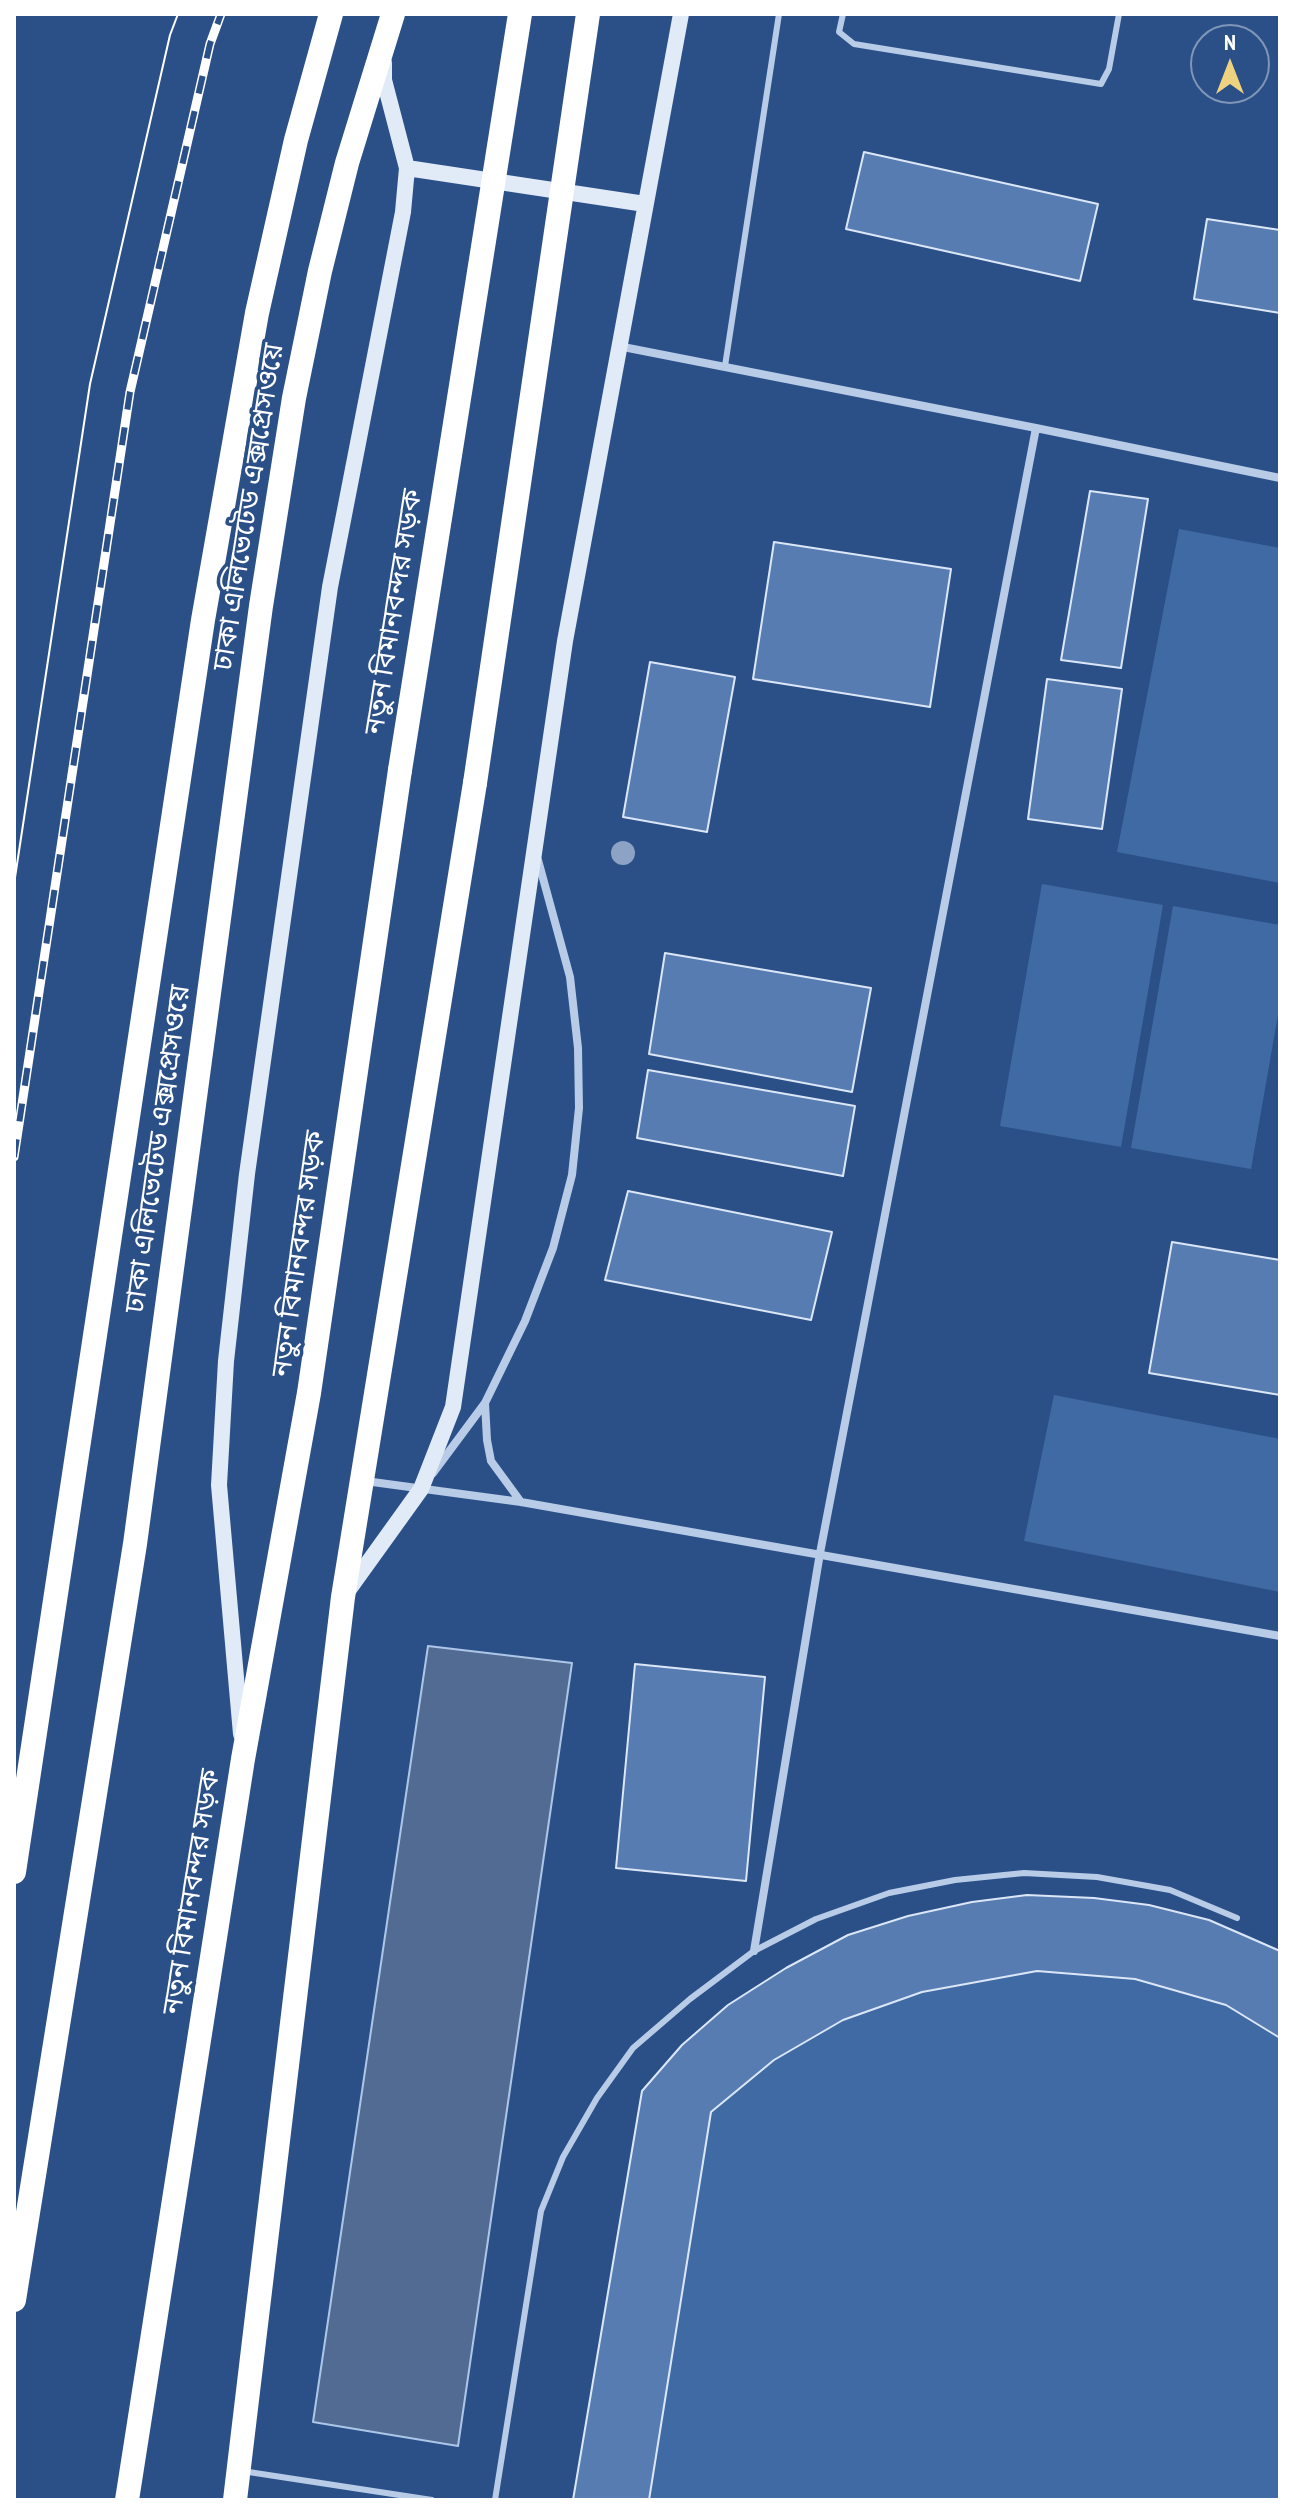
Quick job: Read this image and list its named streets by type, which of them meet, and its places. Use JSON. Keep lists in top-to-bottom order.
{
  "streets": {
    "highway": ["ঢাকা এলিভেটেড এক্সপ্রেসওয়ে", "নতুন বিমানবন্দর সড়ক"]
  },
  "north": "top"
}
